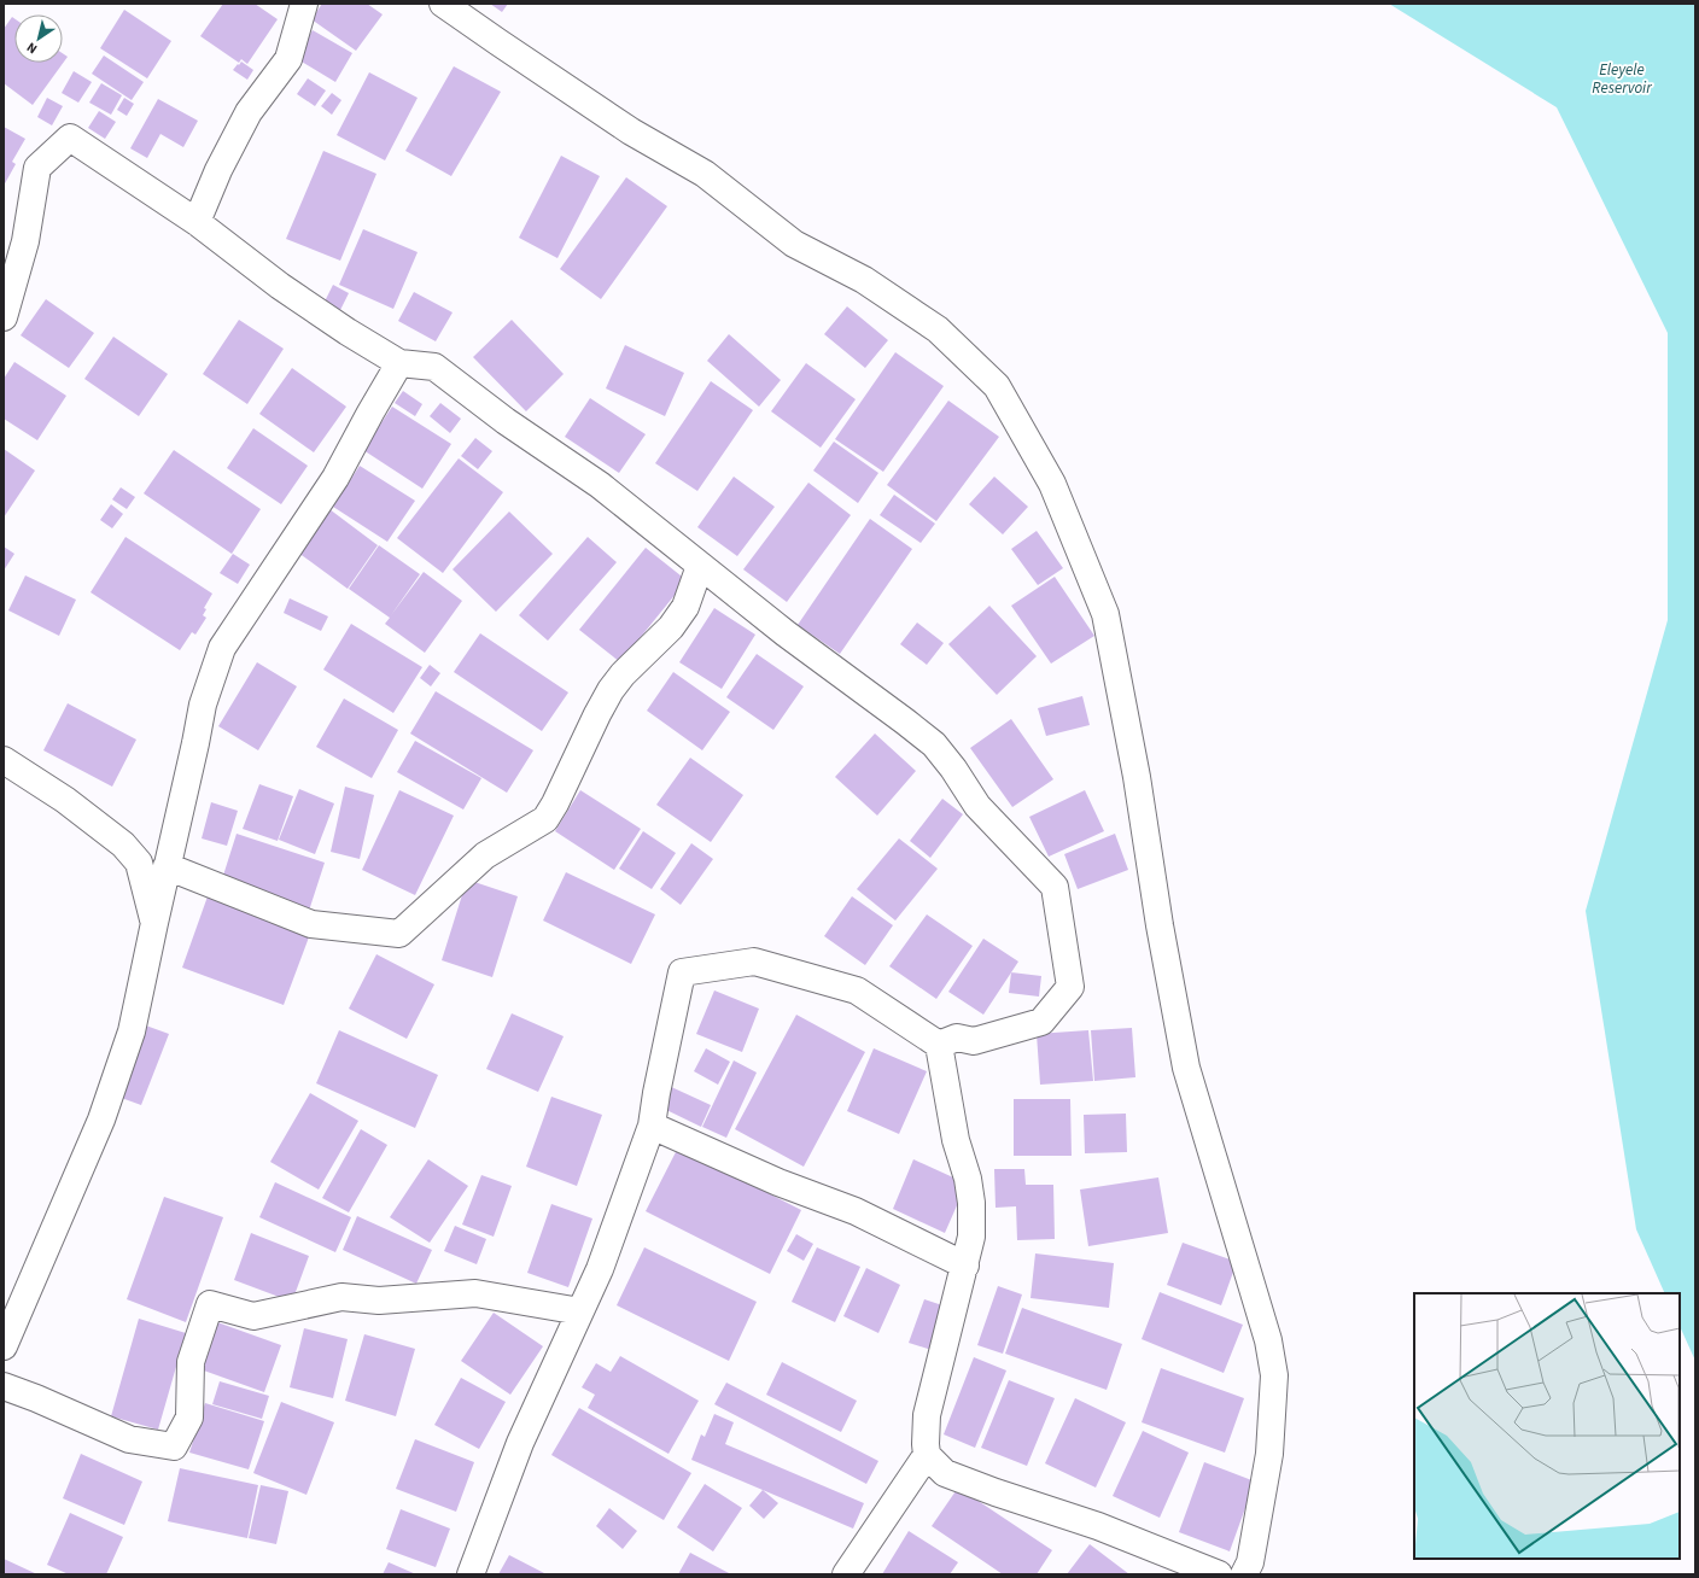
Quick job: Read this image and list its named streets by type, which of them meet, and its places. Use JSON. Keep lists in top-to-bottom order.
{
  "water": ["Eleyele Reservoir"],
  "north": "bottom left"
}
